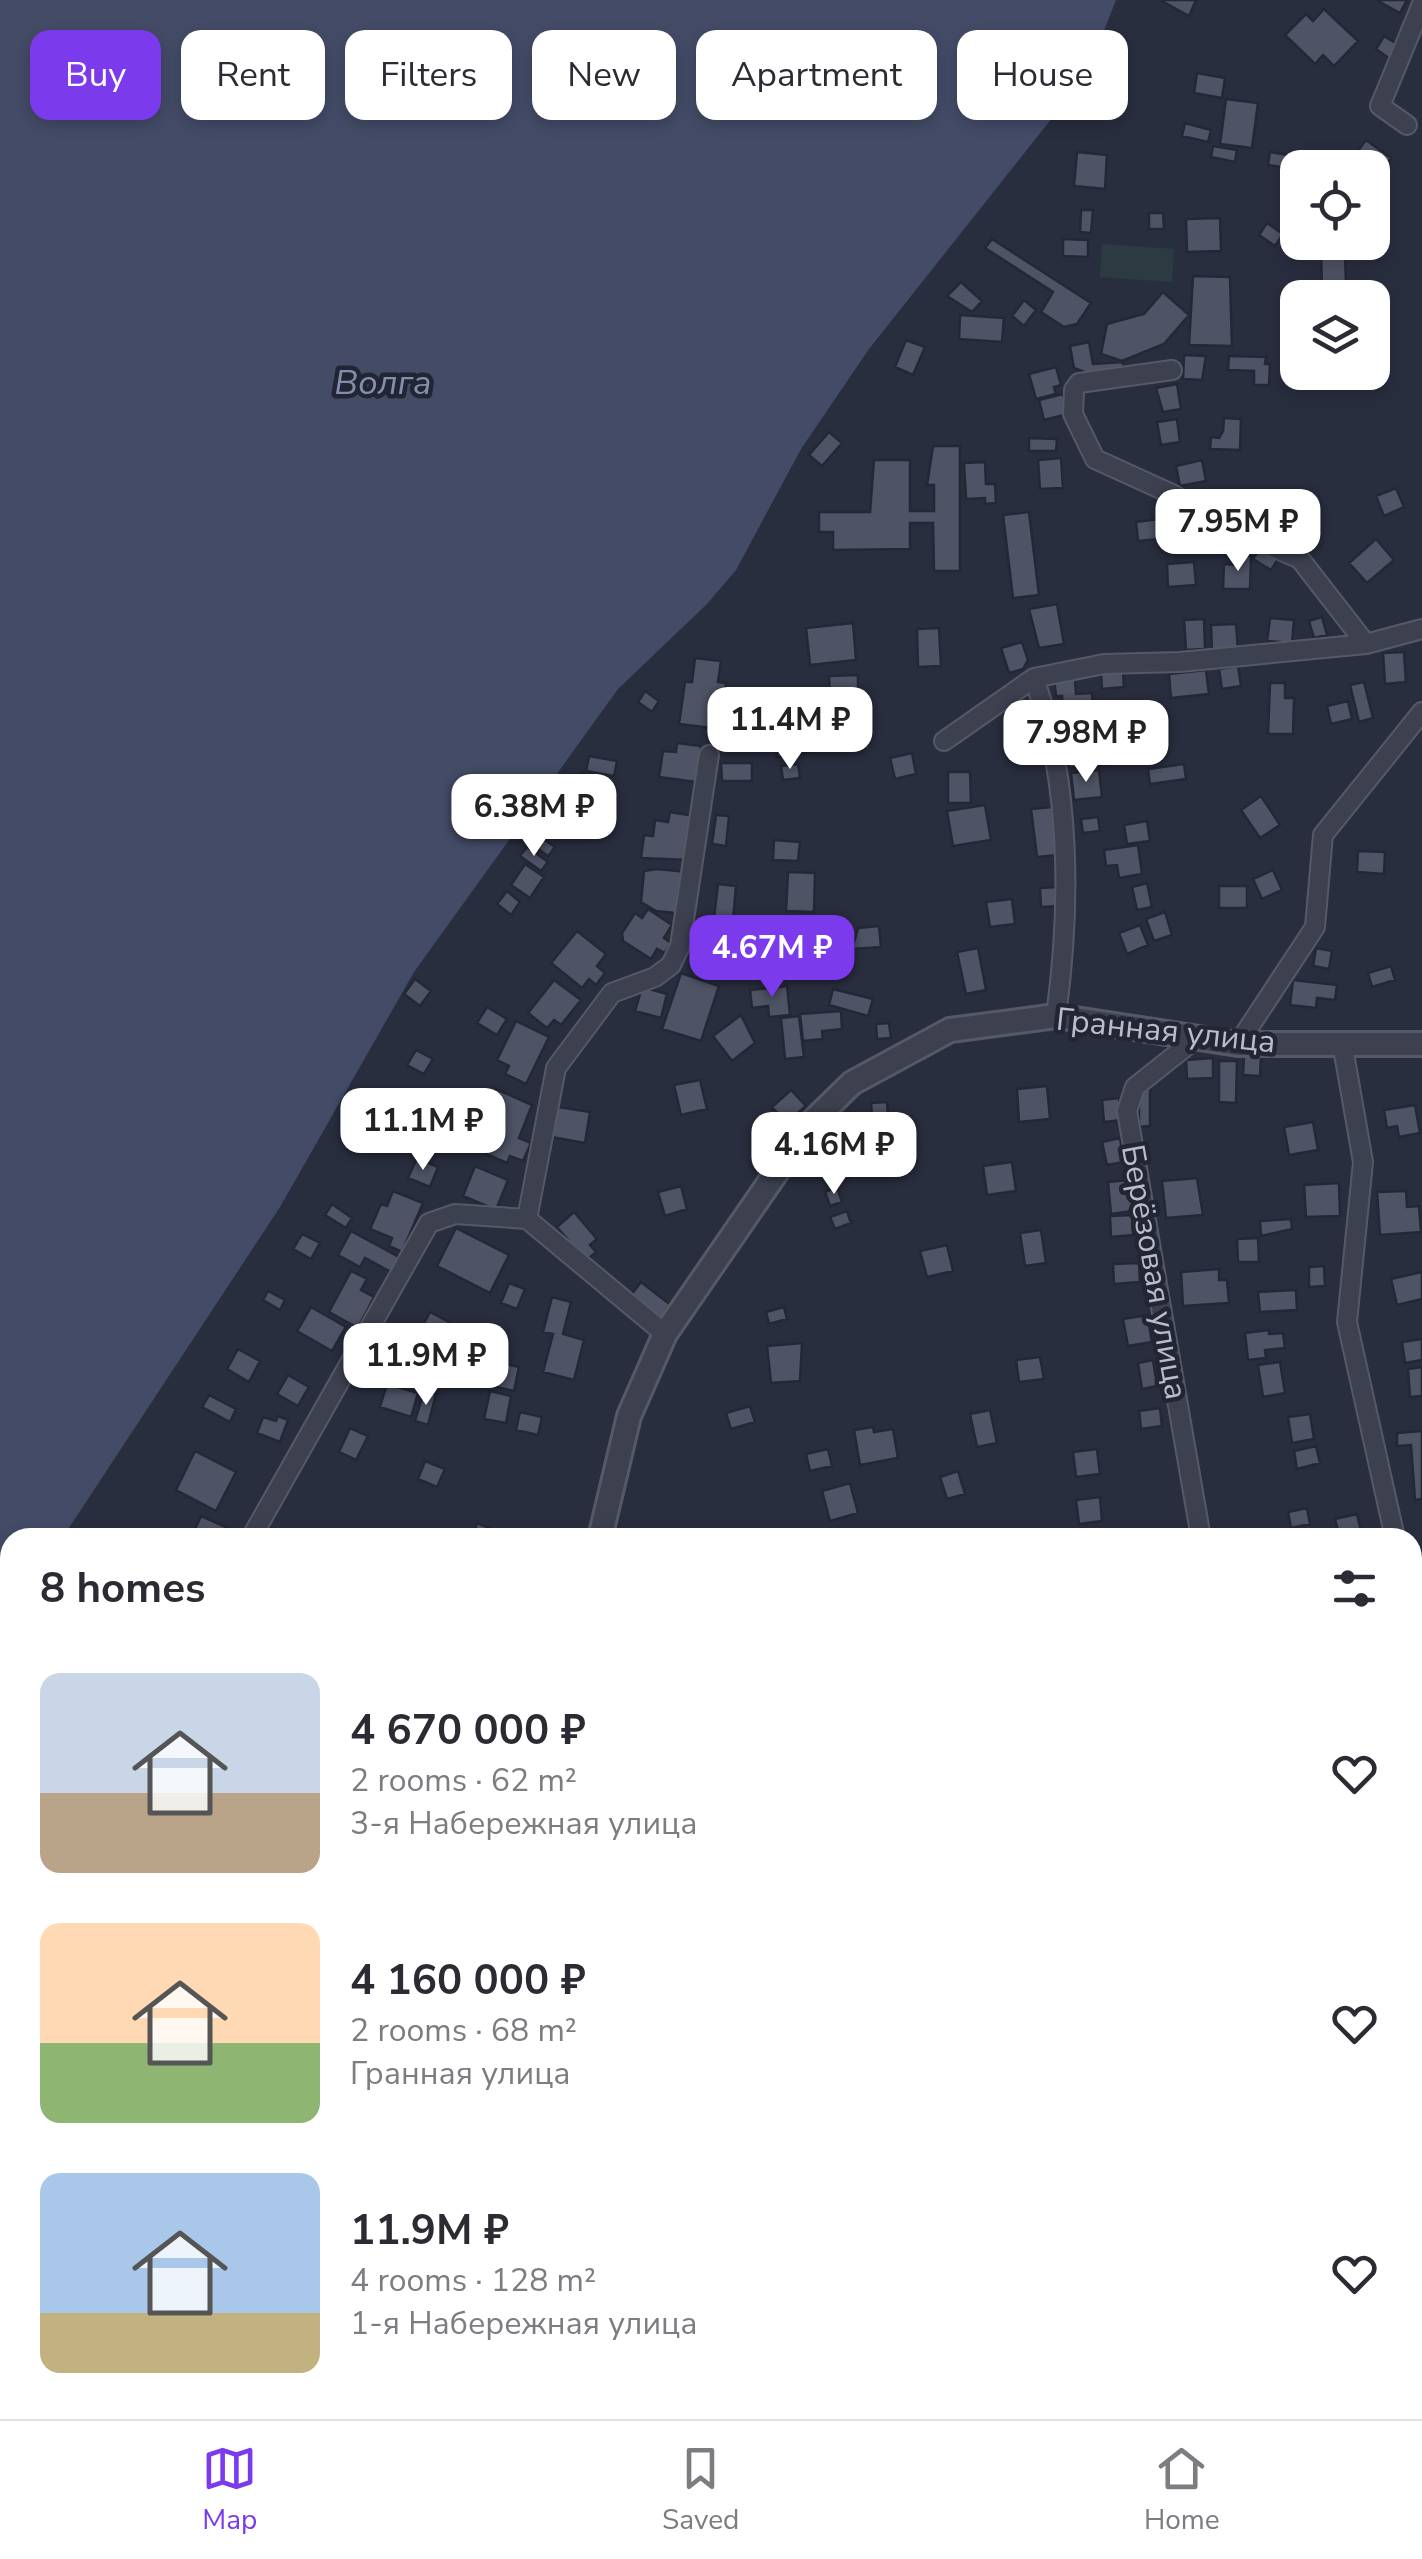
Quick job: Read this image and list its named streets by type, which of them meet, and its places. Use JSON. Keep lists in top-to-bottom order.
{
  "streets": {
    "street": ["Гранная улица", "Берёзовая улица"]
  },
  "crossings": [
    ["Гранная улица", "Берёзовая улица"]
  ],
  "water": ["Волга"],
  "page": {
    "chip": [
      "Buy",
      "Rent",
      "Filters",
      "New",
      "Apartment",
      "House"
    ],
    "price": [
      "7.95M ₽",
      "11.4M ₽",
      "7.98M ₽",
      "6.38M ₽",
      "4.67M ₽",
      "11.1M ₽",
      "4.16M ₽",
      "11.9M ₽"
    ],
    "heading": "8 homes",
    "list": [
      {
        "name": "4 670 000 ₽",
        "note": "2 rooms · 62 m² · 3-я Набережная улица"
      },
      {
        "name": "4 160 000 ₽",
        "note": "2 rooms · 68 m² · Гранная улица"
      },
      {
        "name": "11.9M ₽",
        "note": "4 rooms · 128 m² · 1-я Набережная улица"
      }
    ],
    "tabs": ["Map", "Saved", "Home"]
  }
}
